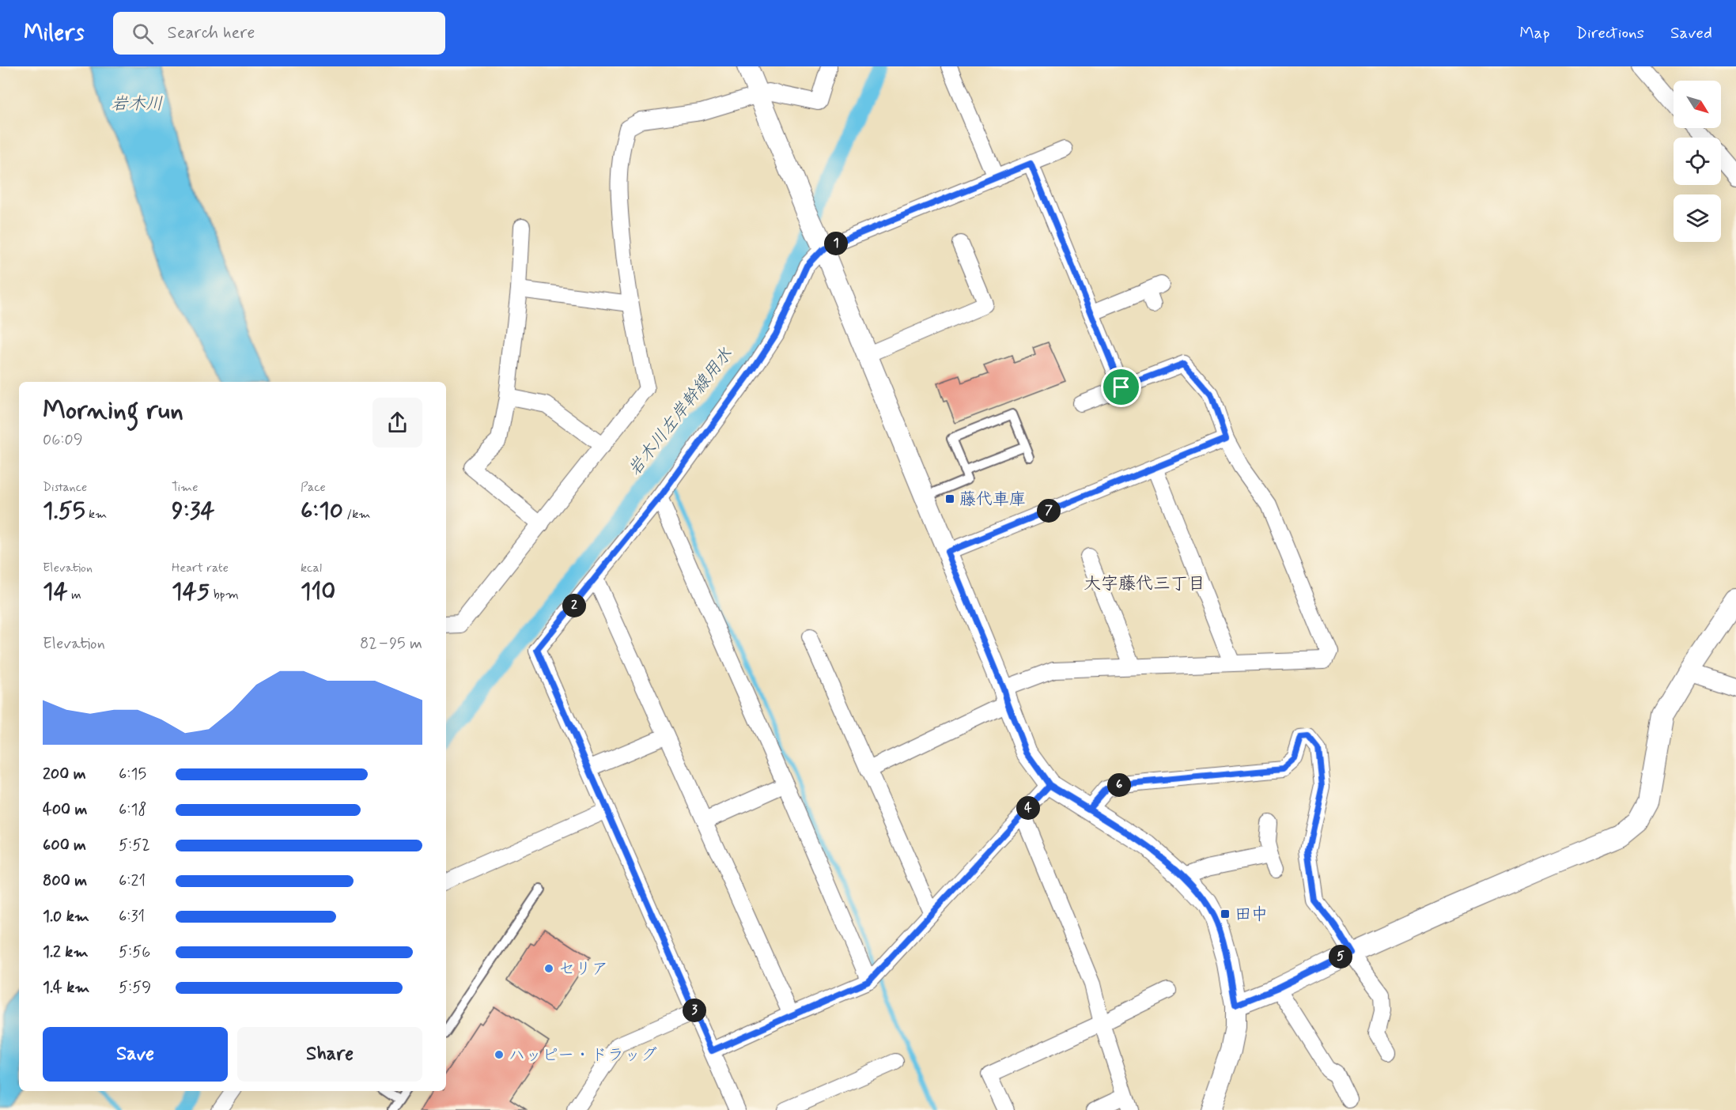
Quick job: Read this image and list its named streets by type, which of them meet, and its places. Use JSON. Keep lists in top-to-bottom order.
{
  "districts": ["大字藤代三丁目"],
  "water": ["岩木川", "岩木川左岸幹線用水"],
  "places": {
    "transit": ["藤代車庫", "田中"],
    "other": ["セリア", "ハッピー・ドラッグ"]
  },
  "north": "bottom right",
  "page": {
    "header": "Milers",
    "search": "Search here",
    "nav": ["Map", "Directions", "Saved"],
    "pins": [
      "1",
      "7",
      "2",
      "6",
      "4",
      "5",
      "3"
    ],
    "heading": ["Morning run", "06:09"],
    "stats": [
      ["Distance", "1.55 km"],
      ["Time", "9:34"],
      ["Pace", "6:10 /km"],
      ["Elevation", "14 m"],
      ["Heart rate", "145 bpm"],
      ["kcal", "110"]
    ],
    "chart": ["Elevation", "82–95 m"],
    "list": [
      {
        "name": "200 m",
        "note": "6:15"
      },
      {
        "name": "400 m",
        "note": "6:18"
      },
      {
        "name": "600 m",
        "note": "5:52"
      },
      {
        "name": "800 m",
        "note": "6:21"
      },
      {
        "name": "1.0 km",
        "note": "6:31"
      },
      {
        "name": "1.2 km",
        "note": "5:56"
      },
      {
        "name": "1.4 km",
        "note": "5:59"
      }
    ],
    "buttons": ["Save", "Share"]
  }
}
